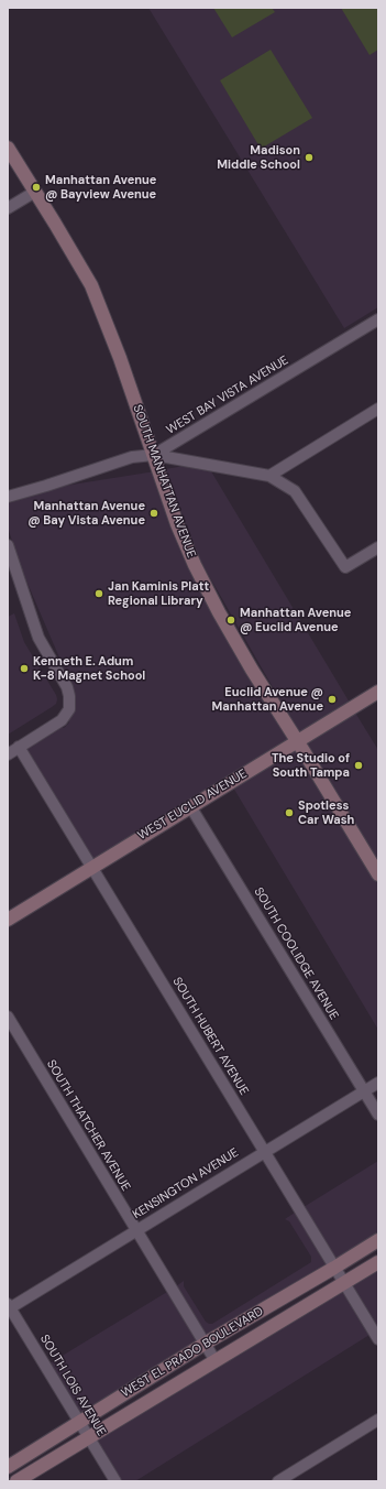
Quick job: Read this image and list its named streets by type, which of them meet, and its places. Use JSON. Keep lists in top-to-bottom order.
{
  "streets": {
    "street": [
      "WEST BAY VISTA AVENUE",
      "SOUTH MANHATTAN AVENUE",
      "WEST EUCLID AVENUE",
      "SOUTH COOLIDGE AVENUE",
      "SOUTH HUBERT AVENUE",
      "SOUTH THATCHER AVENUE",
      "KENSINGTON AVENUE",
      "WEST EL PRADO BOULEVARD",
      "SOUTH LOIS AVENUE"
    ]
  },
  "crossings": [
    ["WEST BAY VISTA AVENUE", "SOUTH MANHATTAN AVENUE"],
    ["SOUTH MANHATTAN AVENUE", "WEST EUCLID AVENUE"],
    ["WEST EUCLID AVENUE", "SOUTH COOLIDGE AVENUE"],
    ["WEST EUCLID AVENUE", "SOUTH HUBERT AVENUE"],
    ["SOUTH COOLIDGE AVENUE", "KENSINGTON AVENUE"],
    ["SOUTH HUBERT AVENUE", "KENSINGTON AVENUE"],
    ["SOUTH HUBERT AVENUE", "WEST EL PRADO BOULEVARD"],
    ["SOUTH THATCHER AVENUE", "KENSINGTON AVENUE"],
    ["SOUTH THATCHER AVENUE", "WEST EL PRADO BOULEVARD"],
    ["KENSINGTON AVENUE", "SOUTH LOIS AVENUE"],
    ["WEST EL PRADO BOULEVARD", "SOUTH LOIS AVENUE"]
  ],
  "places": [
    "Madison Middle School",
    "Manhattan Avenue @ Bayview Avenue",
    "Manhattan Avenue @ Bay Vista Avenue",
    "Jan Kaminis Platt Regional Library",
    "Manhattan Avenue @ Euclid Avenue",
    "Kenneth E. Adum K-8 Magnet School",
    "Euclid Avenue @ Manhattan Avenue",
    "The Studio of South Tampa",
    "Spotless Car Wash"
  ]
}
